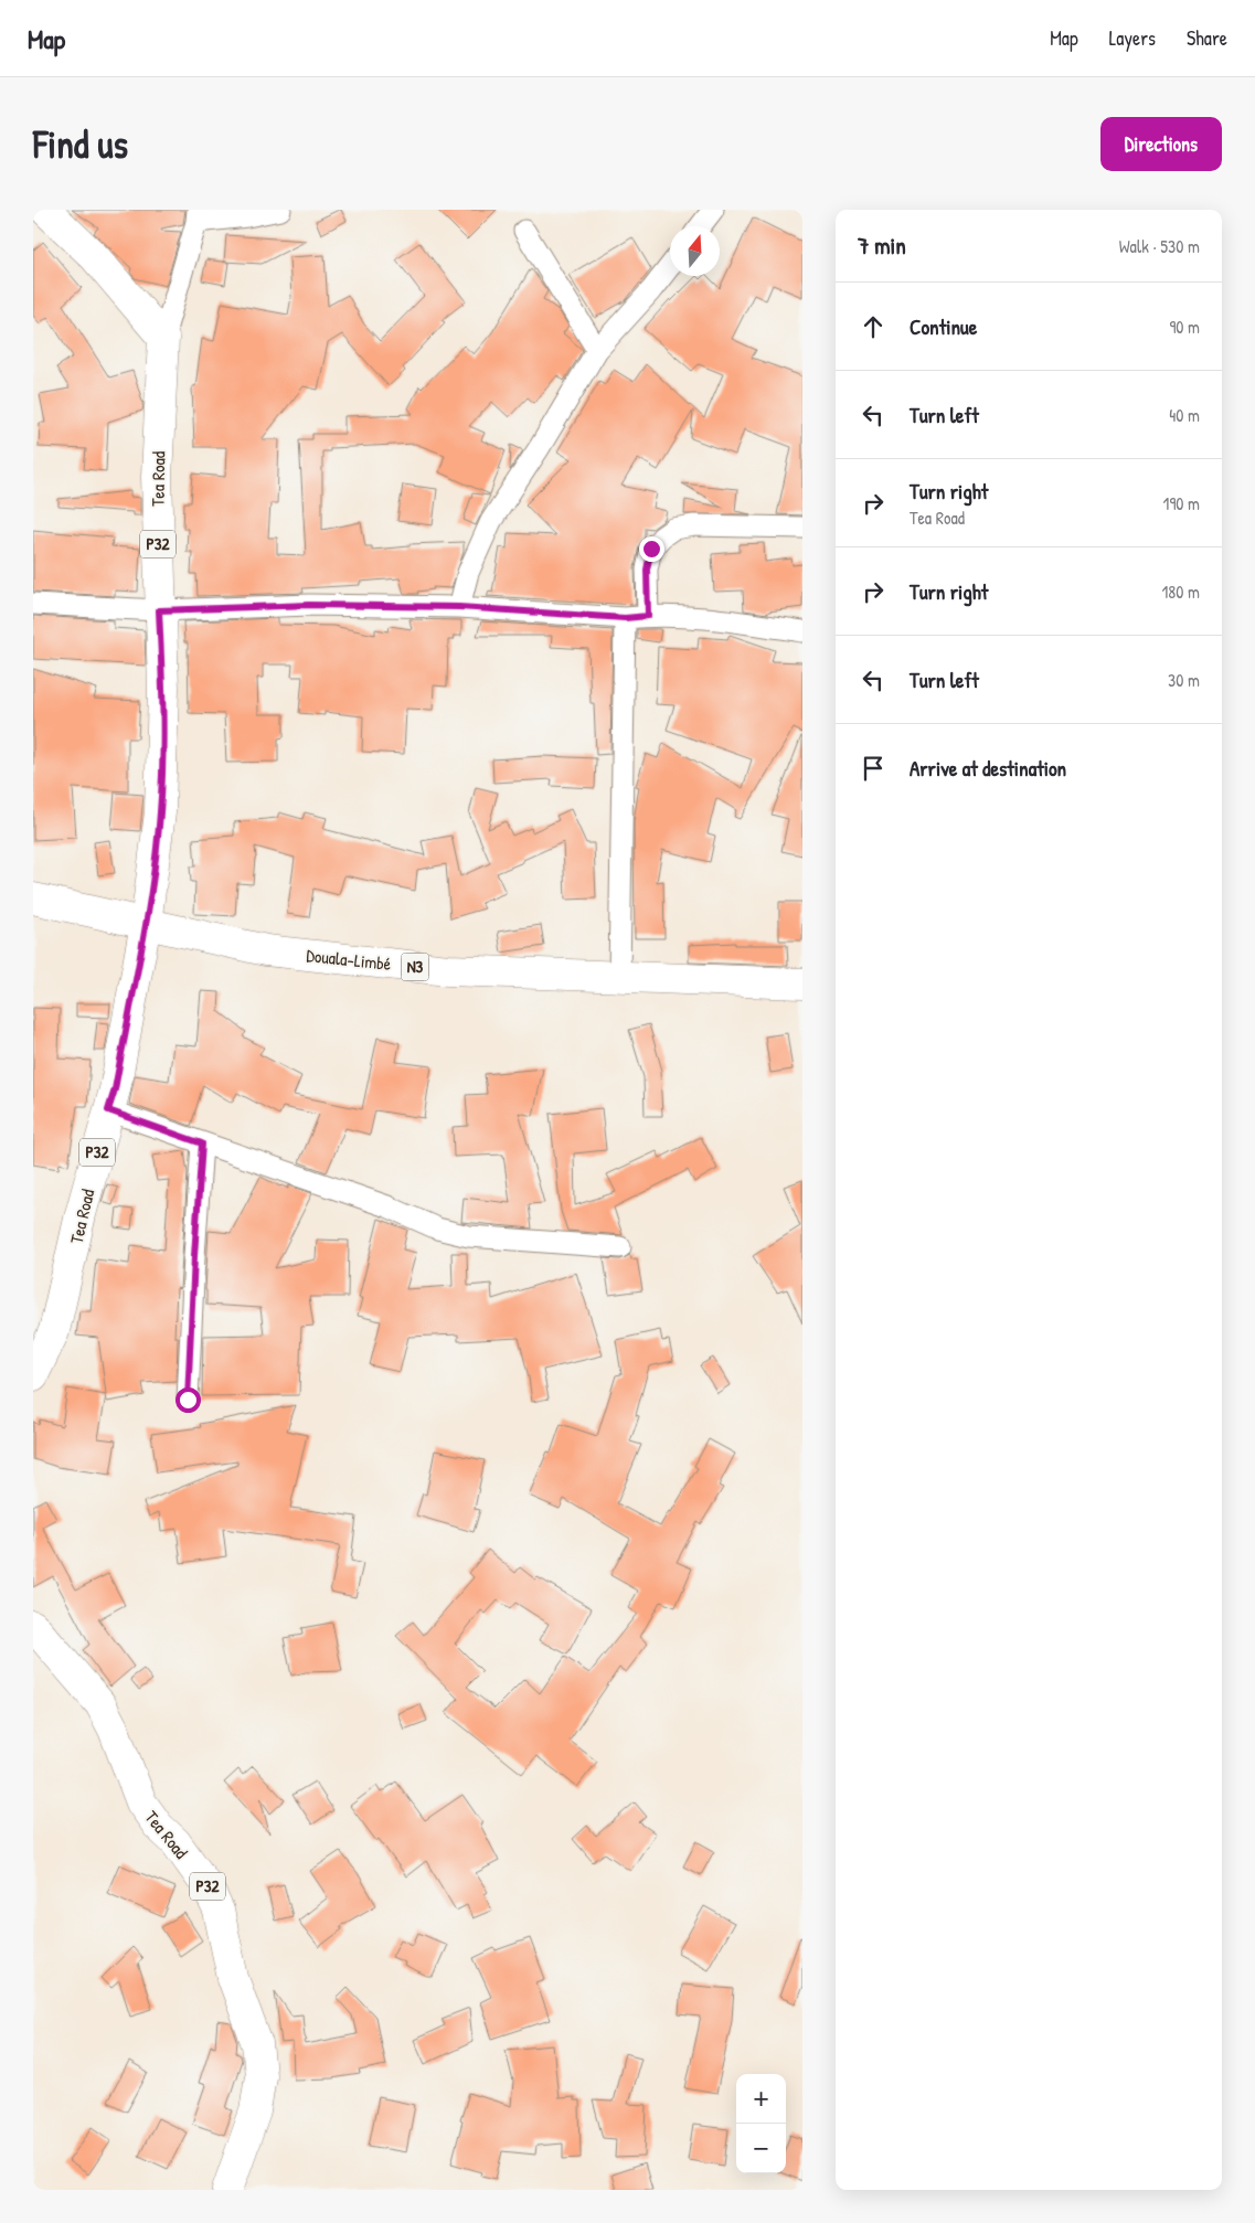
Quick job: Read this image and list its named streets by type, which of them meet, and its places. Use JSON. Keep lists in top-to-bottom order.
{
  "streets": {
    "main road": [
      "Tea Road",
      "P32",
      "Douala-Limbé",
      "N3"
    ]
  },
  "crossings": [
    ["Tea Road", "Douala-Limbé"]
  ],
  "north": "top",
  "page": {
    "header": "Map",
    "nav": ["Map", "Layers", "Share"],
    "buttons": "Directions",
    "title": "Find us",
    "heading": ["7 min", "Walk · 530 m"],
    "list": [
      ["Continue", "90 m"],
      ["Turn left", "40 m"],
      ["Turn right", "Tea Road", "190 m"],
      ["Turn right", "180 m"],
      ["Turn left", "30 m"],
      "Arrive at destination"
    ],
    "map_buttons": ["+", "−"]
  }
}
